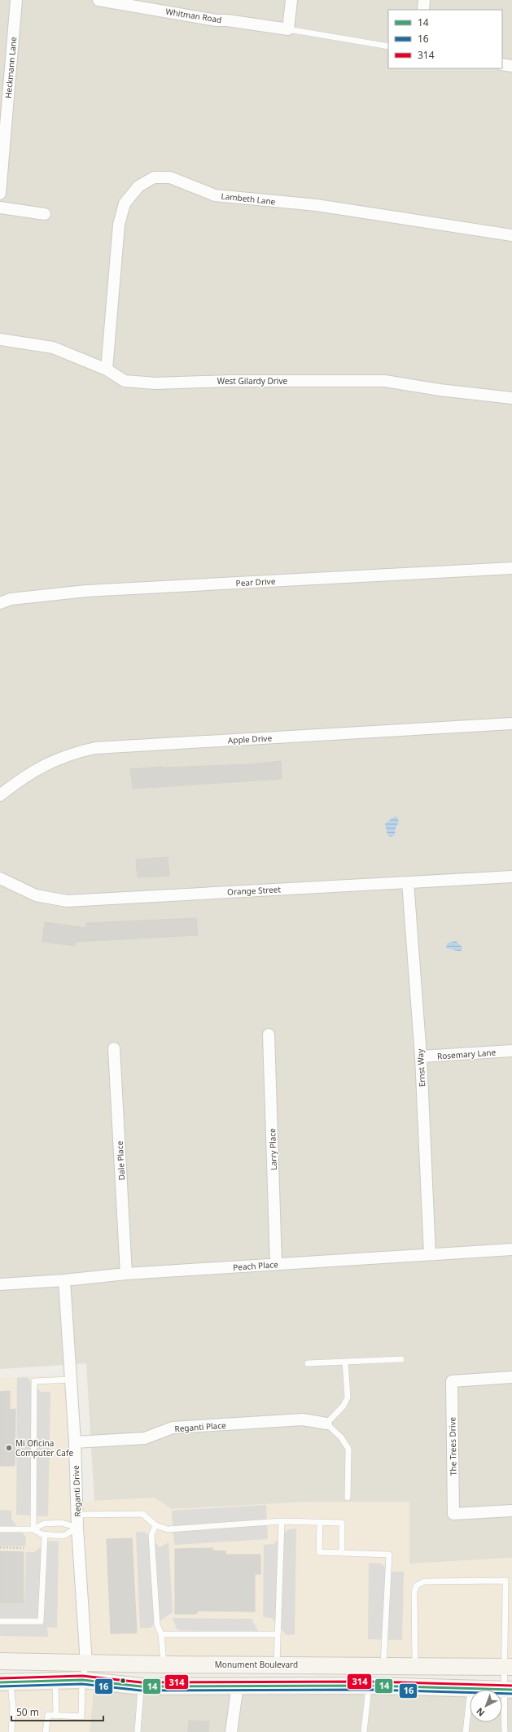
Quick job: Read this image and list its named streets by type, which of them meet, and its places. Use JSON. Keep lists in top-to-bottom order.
{
  "streets": {
    "main road": ["Monument Boulevard"],
    "street": [
      "Whitman Road",
      "Heckmann Lane",
      "Lambeth Lane",
      "West Gilardy Drive",
      "Pear Drive",
      "Apple Drive",
      "Orange Street",
      "Rosemary Lane",
      "Ernst Way",
      "Larry Place",
      "Dale Place",
      "Peach Place",
      "Reganti Place",
      "The Trees Drive",
      "Reganti Drive"
    ]
  },
  "crossings": [
    ["Lambeth Lane", "West Gilardy Drive"],
    ["Orange Street", "Ernst Way"],
    ["Rosemary Lane", "Ernst Way"],
    ["Ernst Way", "Peach Place"],
    ["Larry Place", "Peach Place"],
    ["Dale Place", "Peach Place"],
    ["Peach Place", "Reganti Drive"],
    ["Reganti Place", "Reganti Drive"],
    ["Reganti Drive", "Monument Boulevard"]
  ],
  "places": ["Mi Oficina Computer Cafe"],
  "lines": ["transit line 314", "transit line 14", "transit line 16"],
  "legend": ["14", "16", "314"],
  "scale_bar": "50 m",
  "north": "bottom left"
}
